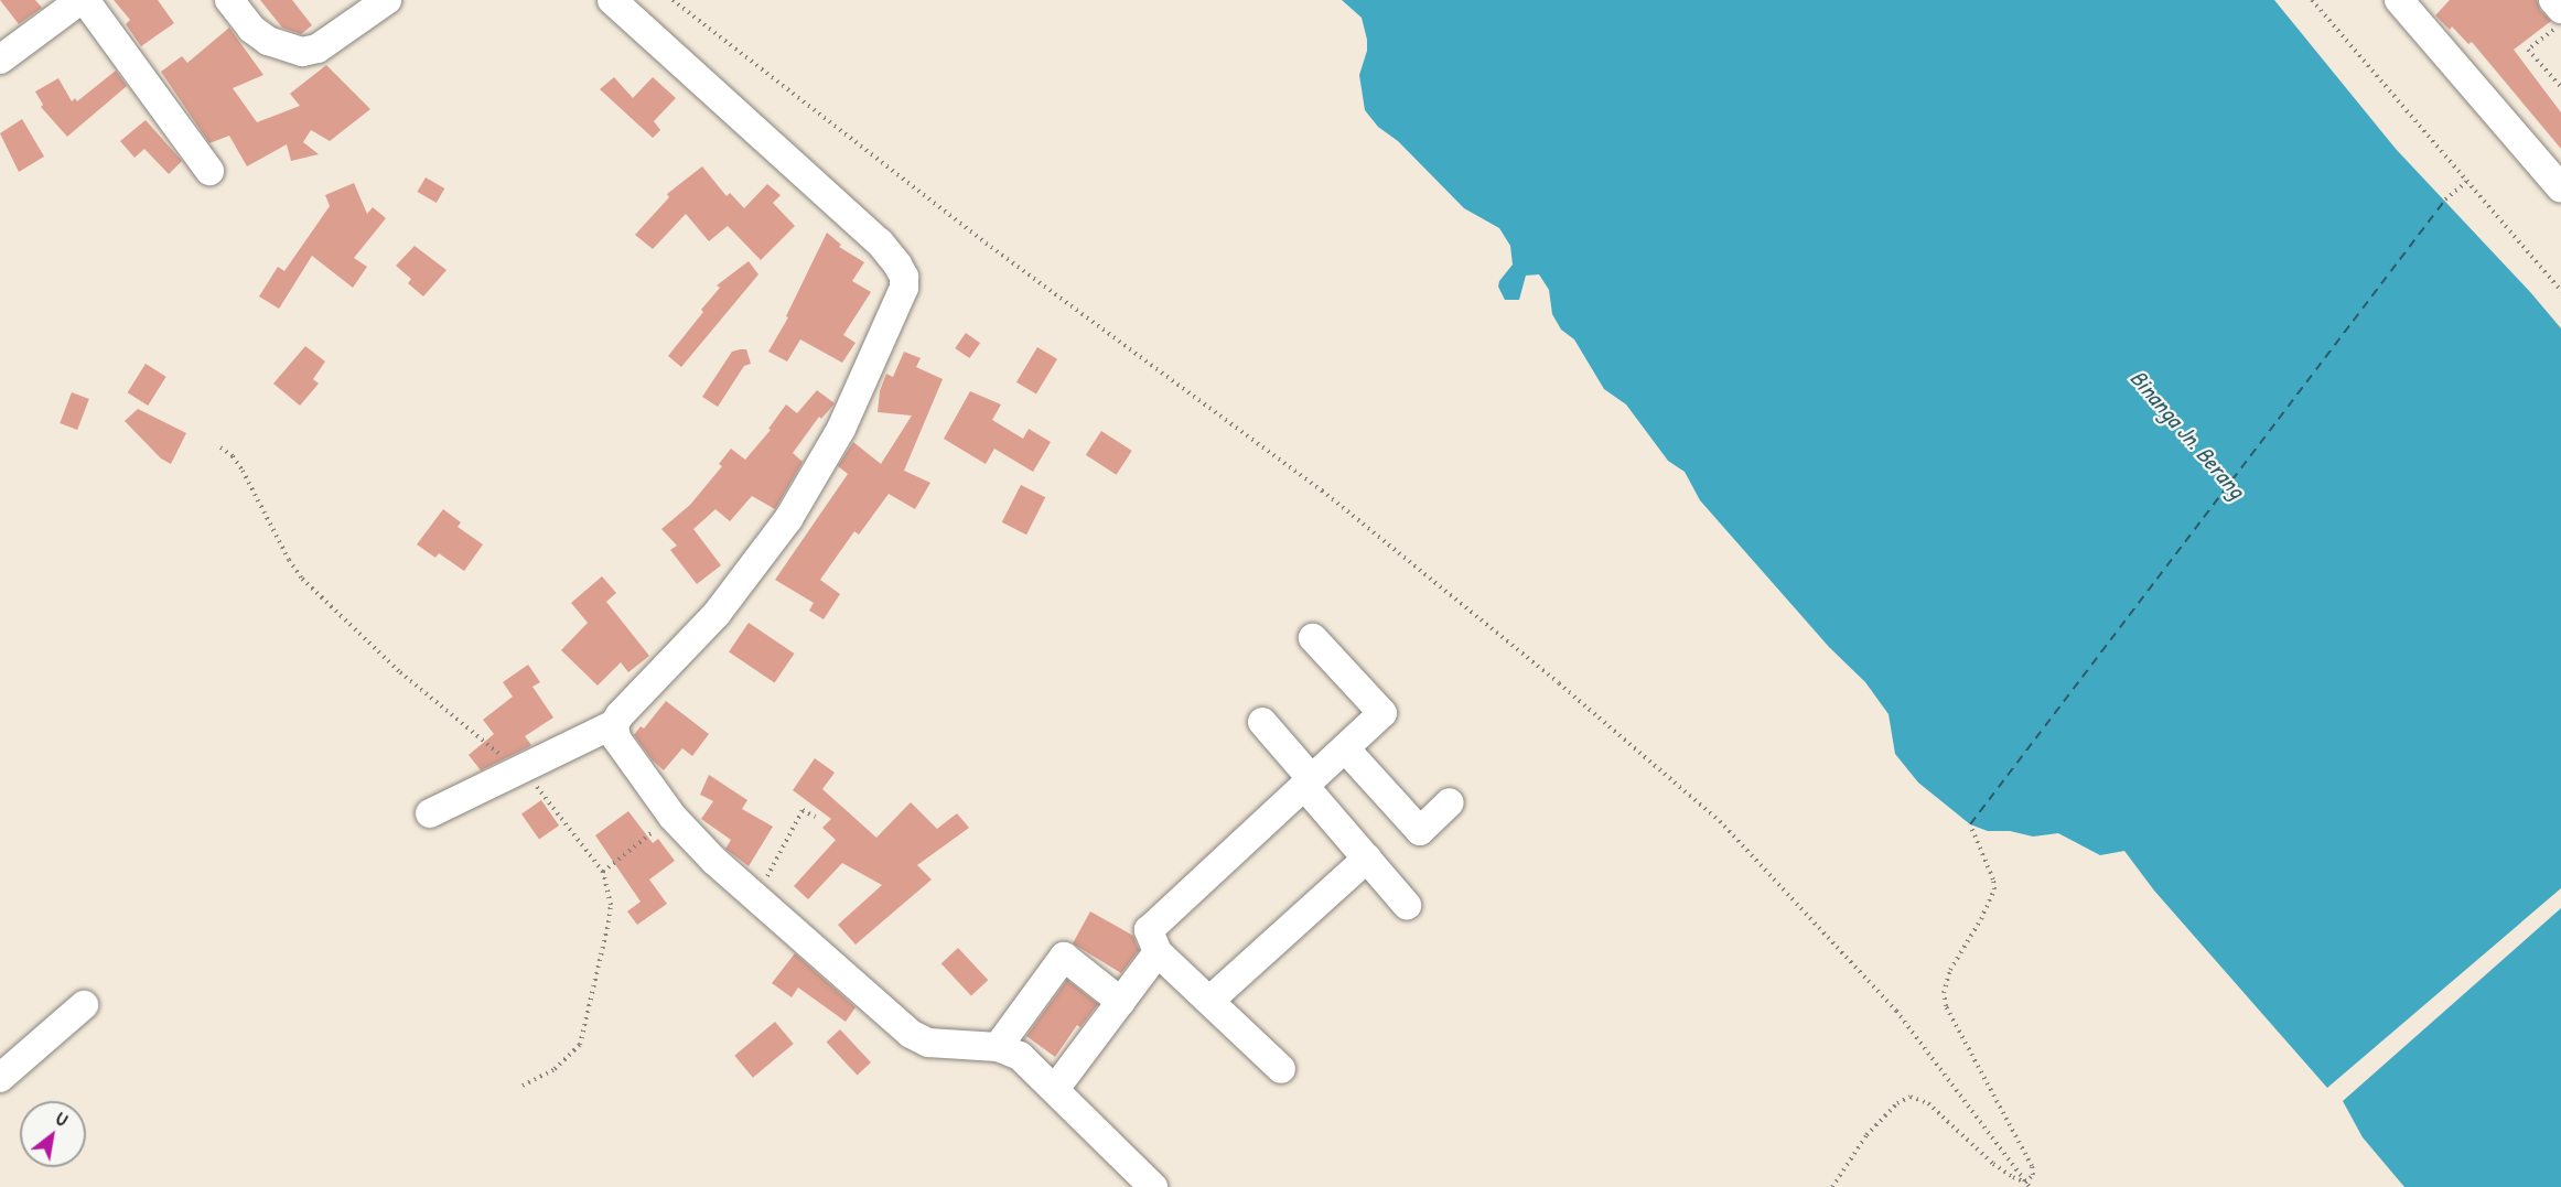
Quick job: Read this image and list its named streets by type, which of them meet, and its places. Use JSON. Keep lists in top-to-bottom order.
{
  "water": ["Binanga Jn. Berang"],
  "north": "top right"
}
